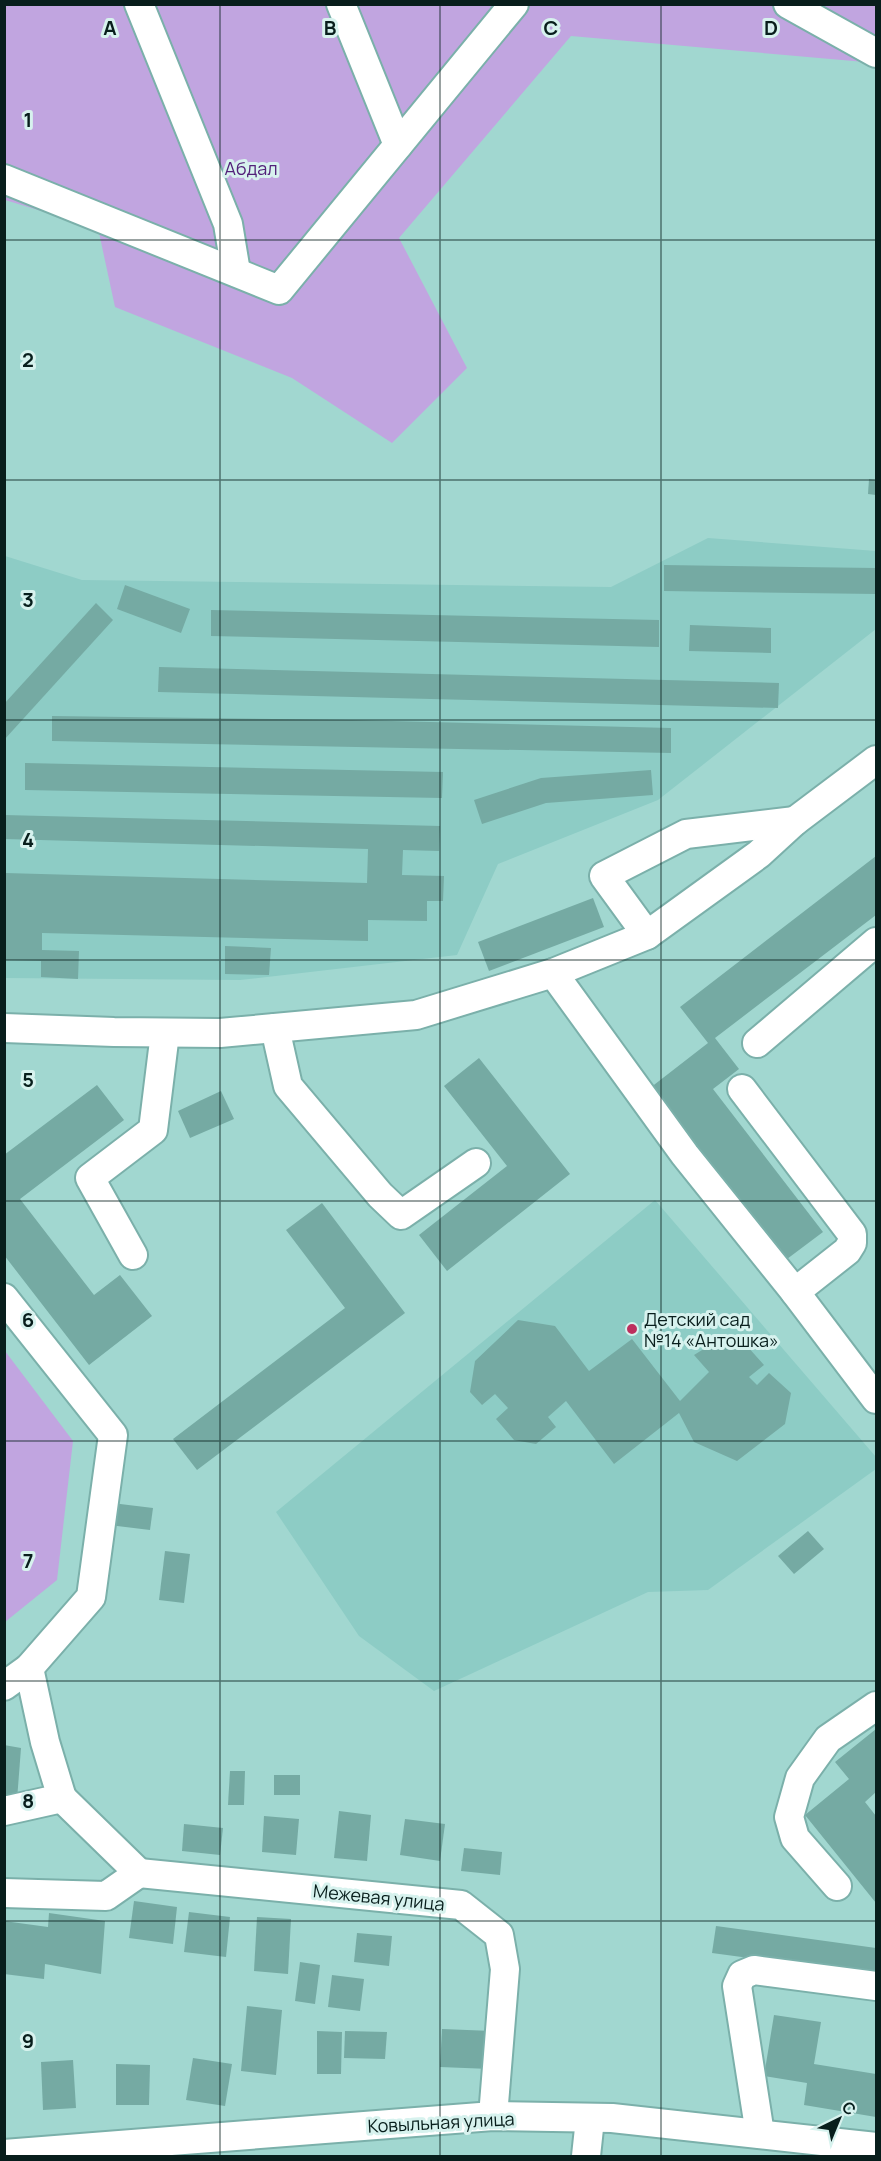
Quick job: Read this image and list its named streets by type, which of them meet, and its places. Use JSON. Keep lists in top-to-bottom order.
{
  "streets": {
    "street": ["Межевая улица", "Ковыльная улица"]
  },
  "crossings": [
    ["Межевая улица", "Ковыльная улица"]
  ],
  "parks": ["Абдал"],
  "places": ["Детский сад №14 «Антошка»"],
  "north": "top right",
  "grid": {
    "columns": [
      "A",
      "B",
      "C",
      "D"
    ],
    "rows": [
      "1",
      "2",
      "3",
      "4",
      "5",
      "6",
      "7",
      "8",
      "9"
    ]
  }
}
